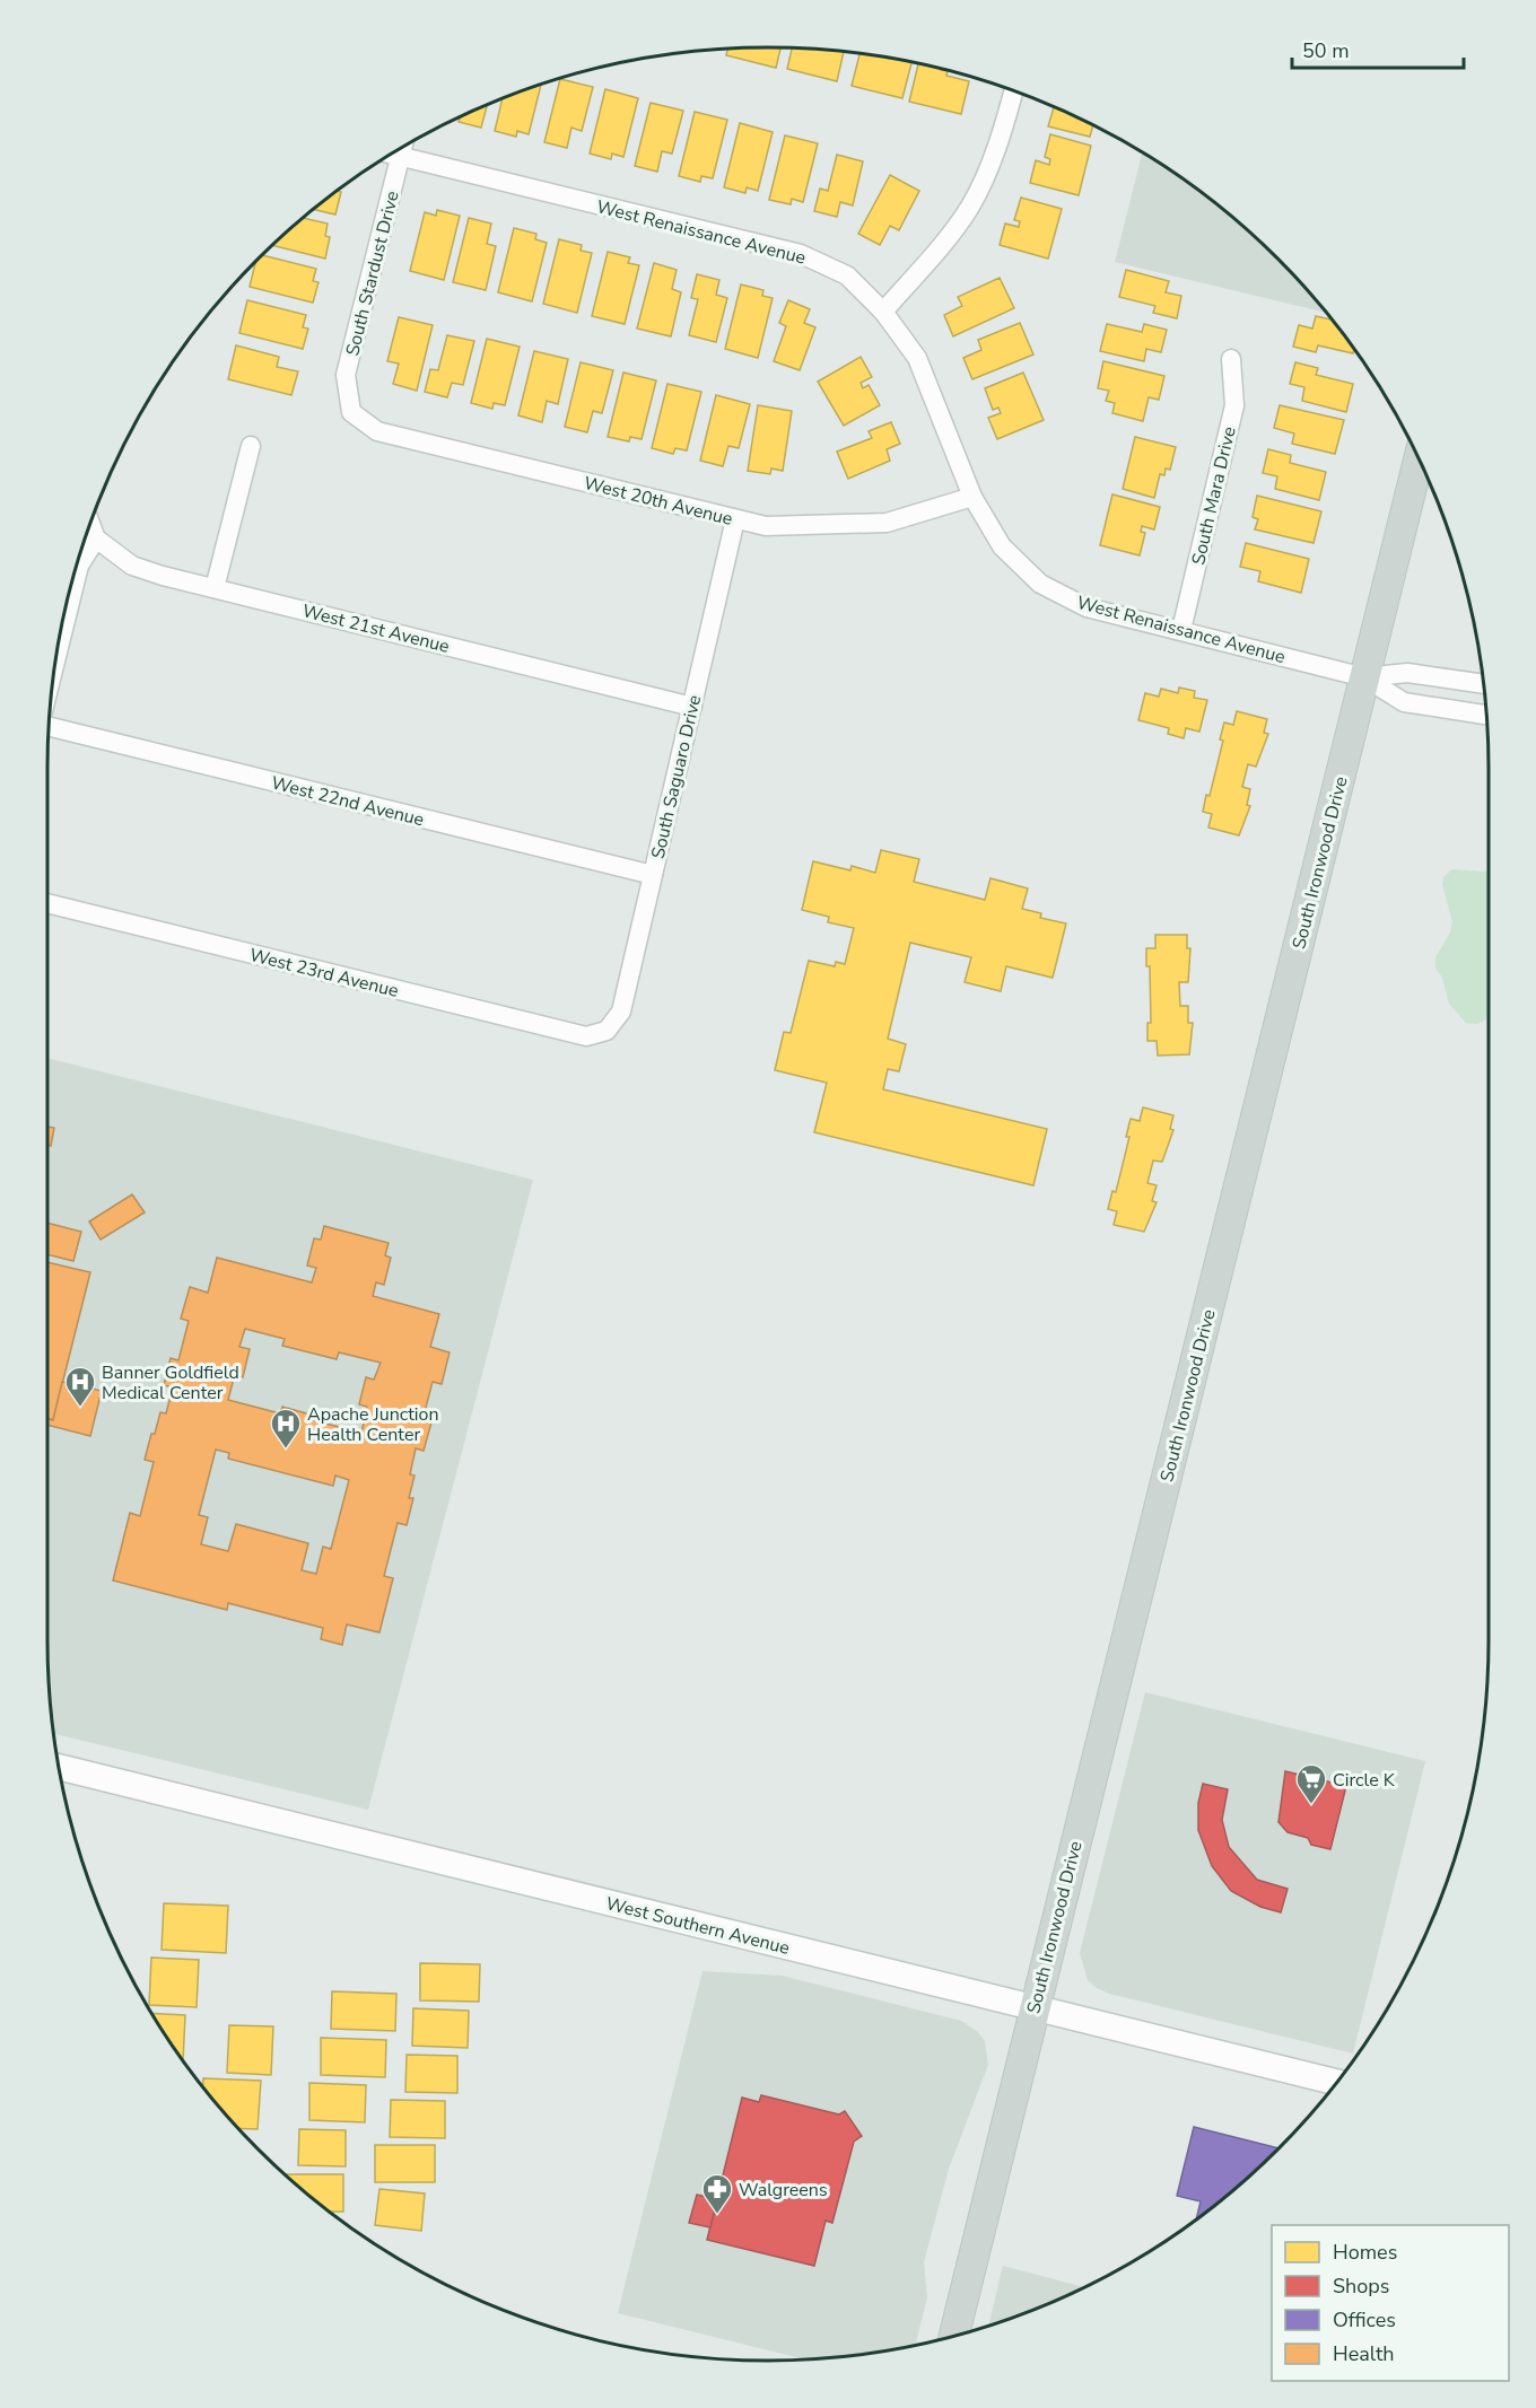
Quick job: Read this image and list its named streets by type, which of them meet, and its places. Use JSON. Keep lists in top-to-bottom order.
{
  "streets": {
    "main road": ["South Ironwood Drive", "West Southern Avenue"],
    "street": [
      "West Renaissance Avenue",
      "South Stardust Drive",
      "South Mara Drive",
      "West 20th Avenue",
      "West 21st Avenue",
      "South Saguaro Drive",
      "West 22nd Avenue",
      "West 23rd Avenue"
    ]
  },
  "crossings": [
    ["West Renaissance Avenue", "South Stardust Drive"],
    ["West Renaissance Avenue", "South Mara Drive"],
    ["West Renaissance Avenue", "West 20th Avenue"],
    ["West Renaissance Avenue", "South Ironwood Drive"],
    ["South Stardust Drive", "West 20th Avenue"],
    ["West 20th Avenue", "South Saguaro Drive"],
    ["West 21st Avenue", "South Saguaro Drive"],
    ["South Saguaro Drive", "West 22nd Avenue"],
    ["South Saguaro Drive", "West 23rd Avenue"],
    ["South Ironwood Drive", "West Southern Avenue"]
  ],
  "places": {
    "hospital": ["Banner Goldfield Medical Center", "Apache Junction Health Center"],
    "supermarket": ["Circle K"],
    "pharmacy": ["Walgreens"]
  },
  "legend": [
    "Homes",
    "Shops",
    "Offices",
    "Health"
  ],
  "scale_bar": "50 m"
}
